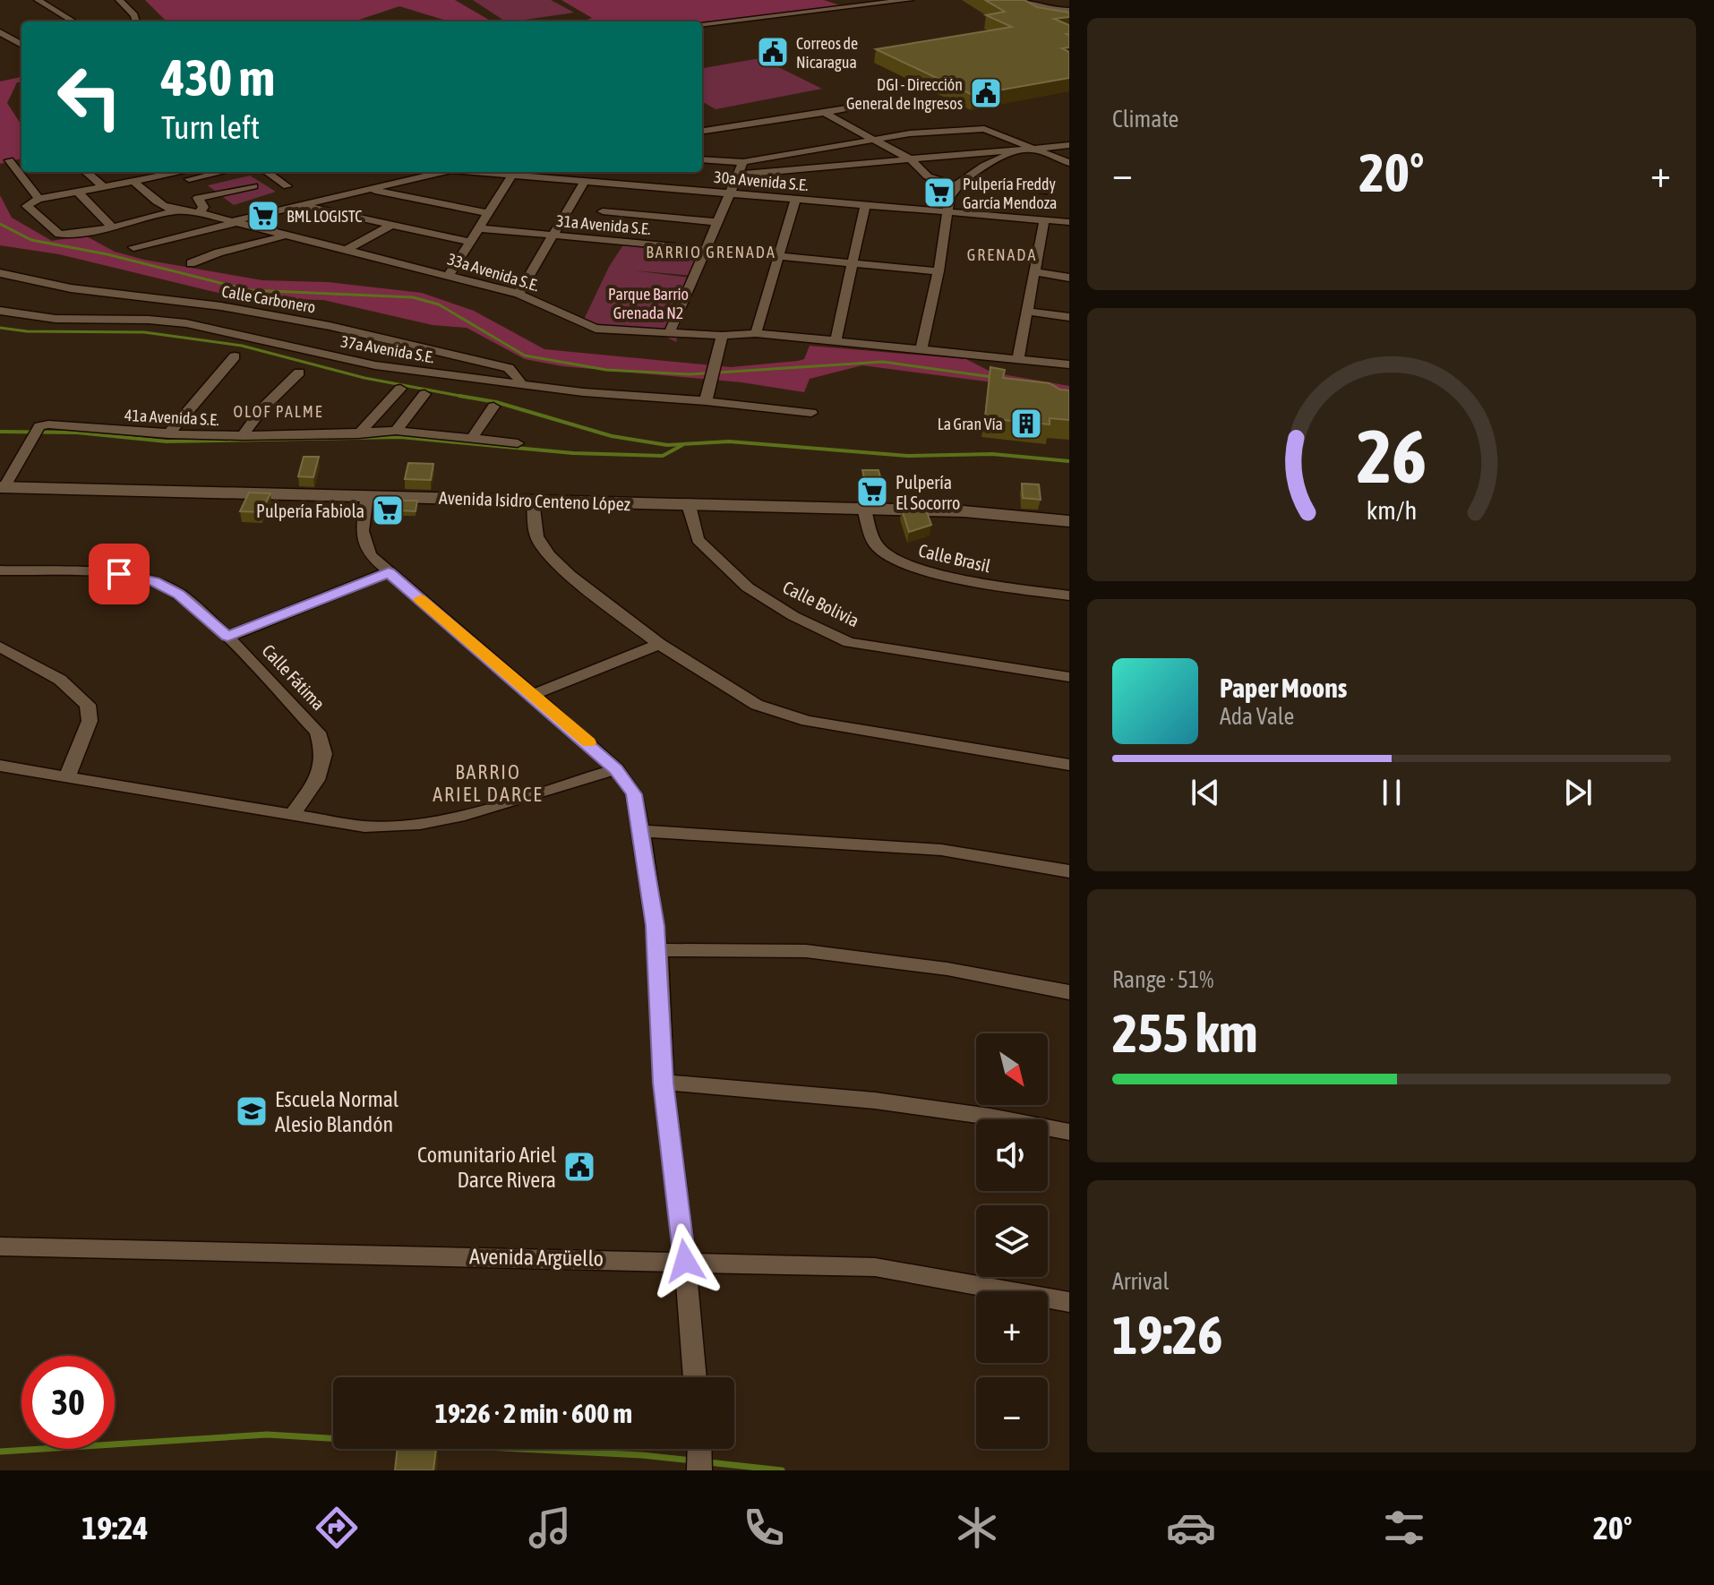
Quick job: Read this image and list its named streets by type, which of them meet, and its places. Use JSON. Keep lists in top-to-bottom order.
{
  "streets": {
    "street": [
      "30a Avenida S.E.",
      "31a Avenida S.E.",
      "33a Avenida S.E.",
      "Calle Carbonero",
      "37a Avenida S.E.",
      "41a Avenida S.E.",
      "Avenida Isidro Centeno López",
      "Calle Brasil",
      "Calle Bolivia",
      "Calle Fátima",
      "Avenida Argüello"
    ]
  },
  "crossings": [
    ["30a Avenida S.E.", "33a Avenida S.E."],
    ["Calle Carbonero", "37a Avenida S.E."],
    ["41a Avenida S.E.", "Avenida Isidro Centeno López"],
    ["Avenida Isidro Centeno López", "Calle Brasil"],
    ["Avenida Isidro Centeno López", "Calle Bolivia"]
  ],
  "districts": [
    "BARRIO GRENADA",
    "GRENADA",
    "OLOF PALME",
    "BARRIO ARIEL DARCE"
  ],
  "parks": ["Parque Barrio Grenada N2"],
  "places": {
    "public building": ["Correos de Nicaragua", "DGI - Dirección General de Ingresos", "Comunitario Ariel Darce Rivera"],
    "supermarket": [
      "Pulpería Freddy García Mendoza",
      "BML LOGISTC",
      "Pulpería El Socorro",
      "Pulpería Fabiola"
    ],
    "building": ["La Gran Vía"],
    "school or university": ["Escuela Normal Alesio Blandón"]
  },
  "north": "bottom right",
  "page": {
    "tile": [
      "Climate",
      ["Range · 51%", "255 km"],
      ["Arrival", "19:26"]
    ],
    "turn": ["430 m", "Turn left"],
    "heat": ["−", "20°", "+"],
    "song": ["Paper Moons", "Ada Vale"],
    "map_buttons": ["+", "−"],
    "limit": "30",
    "trip": "19:26 · 2 min · 600 m",
    "tabs": ["19:24", "20°"],
    "gauge": ["26", "km/h"]
  }
}
